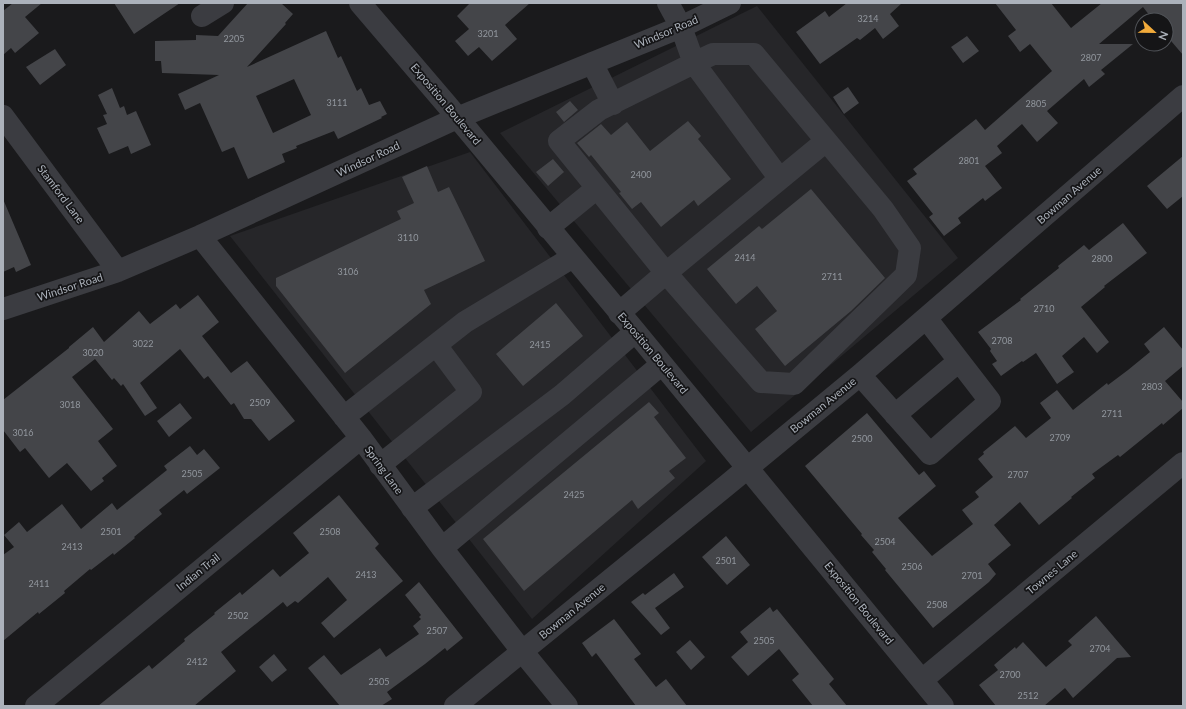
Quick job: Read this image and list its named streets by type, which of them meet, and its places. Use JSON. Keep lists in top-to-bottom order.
{
  "streets": {
    "street": [
      "Windsor Road",
      "Exposition Boulevard",
      "Stamford Lane",
      "Bowman Avenue",
      "Spring Lane",
      "Indian Trail",
      "Townes Lane"
    ]
  },
  "crossings": [
    ["Windsor Road", "Exposition Boulevard"],
    ["Windsor Road", "Stamford Lane"],
    ["Windsor Road", "Spring Lane"],
    ["Exposition Boulevard", "Bowman Avenue"],
    ["Exposition Boulevard", "Townes Lane"],
    ["Bowman Avenue", "Spring Lane"],
    ["Spring Lane", "Indian Trail"]
  ],
  "house_numbers": [
    "3214",
    "3201",
    "2205",
    "2807",
    "3111",
    "2805",
    "2801",
    "2400",
    "3110",
    "2414",
    "2800",
    "3106",
    "2711",
    "2710",
    "2708",
    "3022",
    "2415",
    "3020",
    "2803",
    "2509",
    "3018",
    "2711",
    "3016",
    "2709",
    "2500",
    "2505",
    "2707",
    "2425",
    "2501",
    "2508",
    "2504",
    "2413",
    "2501",
    "2506",
    "2413",
    "2701",
    "2411",
    "2508",
    "2502",
    "2507",
    "2505",
    "2704",
    "2412",
    "2700",
    "2505",
    "2512"
  ],
  "north": "right"
}
